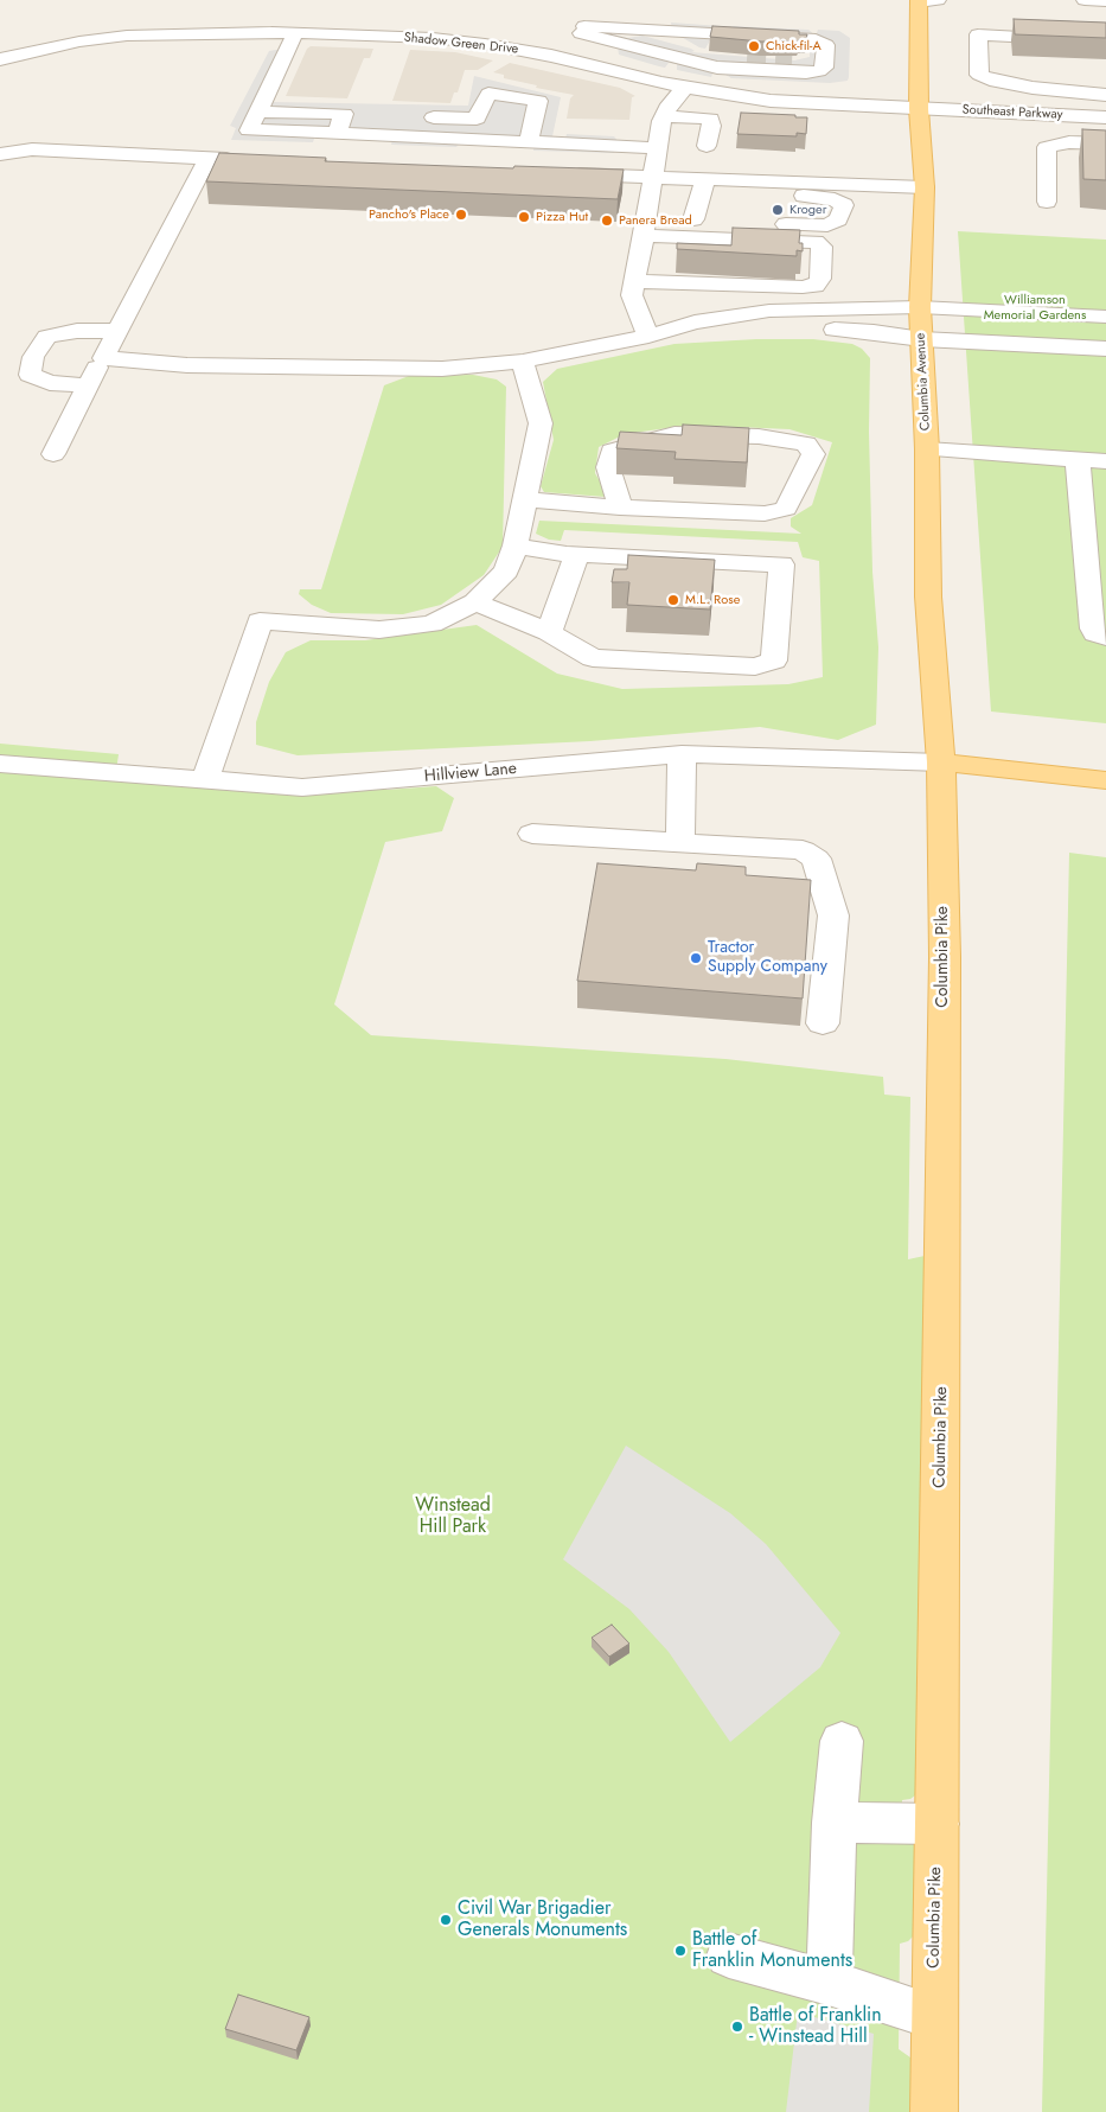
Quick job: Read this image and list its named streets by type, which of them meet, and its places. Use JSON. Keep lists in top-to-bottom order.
{
  "streets": {
    "main road": ["Columbia Avenue", "Columbia Pike"],
    "street": ["Shadow Green Drive", "Southeast Parkway", "Hillview Lane"]
  },
  "crossings": [
    ["Shadow Green Drive", "Southeast Parkway"],
    ["Shadow Green Drive", "Columbia Avenue"],
    ["Southeast Parkway", "Columbia Avenue"],
    ["Columbia Avenue", "Hillview Lane"],
    ["Columbia Avenue", "Columbia Pike"],
    ["Hillview Lane", "Columbia Pike"]
  ],
  "parks": ["Williamson Memorial Gardens", "Winstead Hill Park"],
  "places": [
    "Chick-fil-A",
    "Kroger",
    "Pancho's Place",
    "Pizza Hut",
    "Panera Bread",
    "M.L. Rose",
    "Tractor Supply Company",
    "Civil War Brigadier Generals Monuments",
    "Battle of Franklin Monuments",
    "Battle of Franklin - Winstead Hill"
  ]
}
